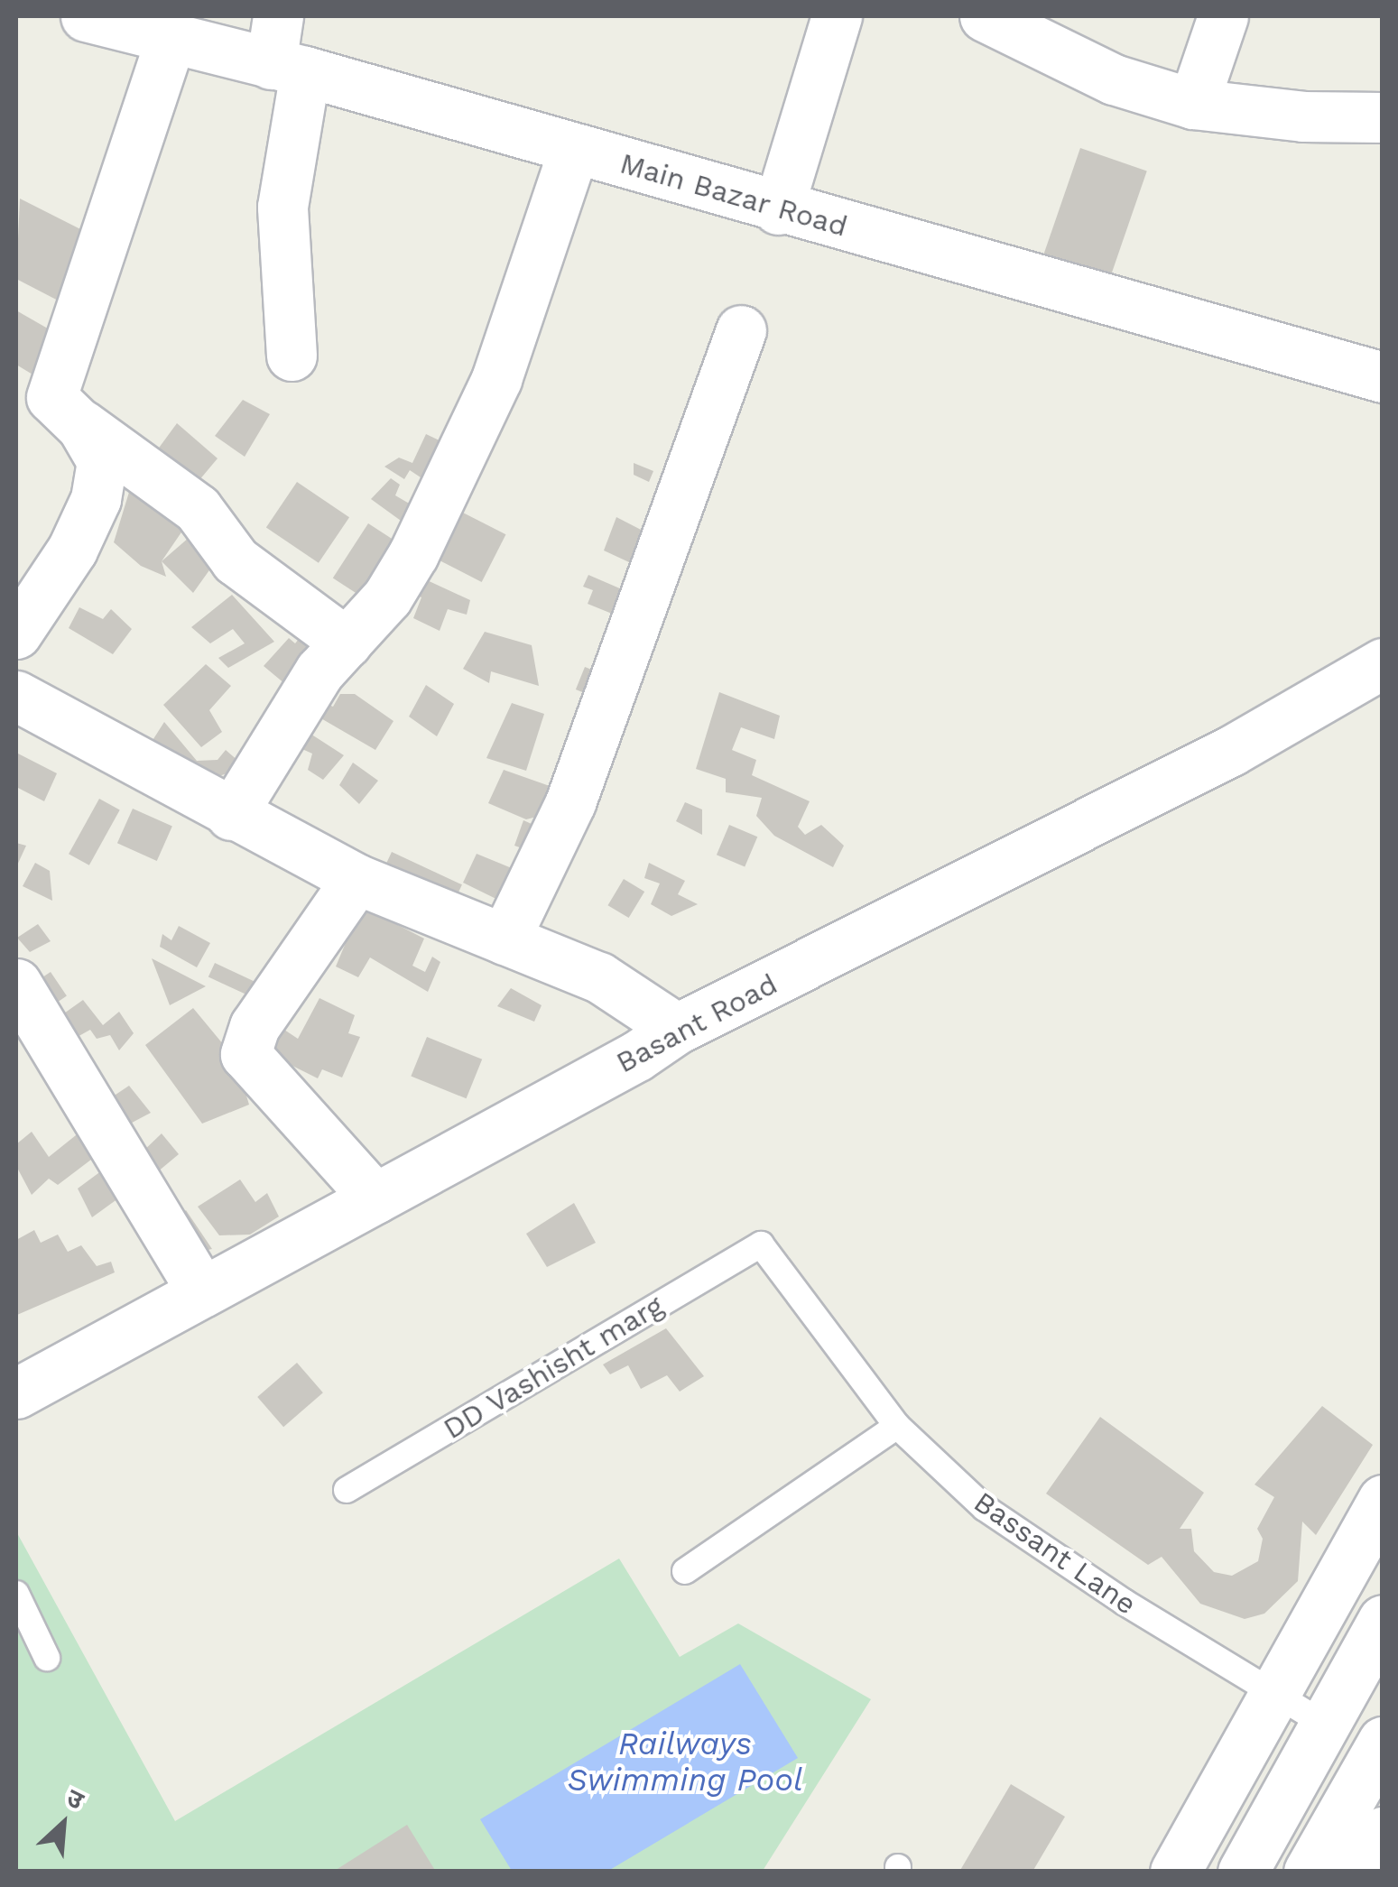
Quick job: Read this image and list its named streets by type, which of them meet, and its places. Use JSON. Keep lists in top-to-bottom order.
{
  "streets": {
    "street": ["Main Bazar Road", "Basant Road"],
    "lane": ["DD Vashisht marg", "Bassant Lane"]
  },
  "crossings": [
    ["DD Vashisht marg", "Bassant Lane"]
  ],
  "water": ["Railways Swimming Pool"],
  "north": "top right"
}
